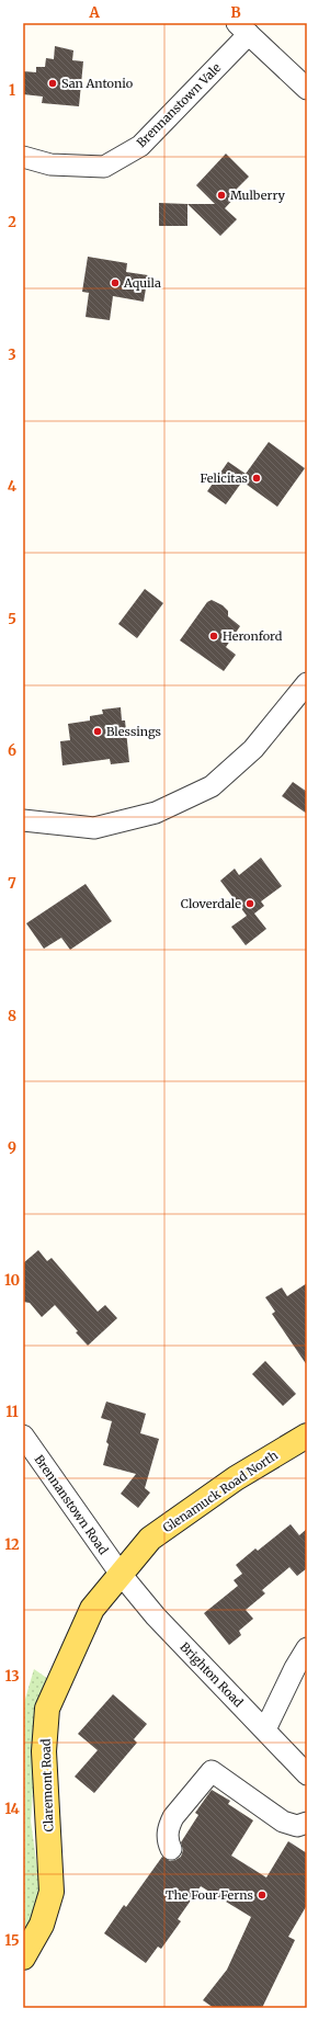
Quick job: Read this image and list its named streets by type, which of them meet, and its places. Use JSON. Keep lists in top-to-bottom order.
{
  "streets": {
    "main road": ["Glenamuck Road North", "Claremont Road"],
    "street": ["Brennanstown Vale", "Brennanstown Road", "Brighton Road"]
  },
  "crossings": [
    ["Glenamuck Road North", "Brennanstown Road"],
    ["Glenamuck Road North", "Brighton Road"],
    ["Glenamuck Road North", "Claremont Road"],
    ["Brennanstown Road", "Brighton Road"],
    ["Brennanstown Road", "Claremont Road"],
    ["Brighton Road", "Claremont Road"]
  ],
  "places": [
    "San Antonio",
    "Mulberry",
    "Aquila",
    "Felicitas",
    "Heronford",
    "Blessings",
    "Cloverdale",
    "The Four Ferns"
  ],
  "grid": {
    "columns": ["A", "B"],
    "rows": [
      "1",
      "2",
      "3",
      "4",
      "5",
      "6",
      "7",
      "8",
      "9",
      "10",
      "11",
      "12",
      "13",
      "14",
      "15"
    ]
  }
}
